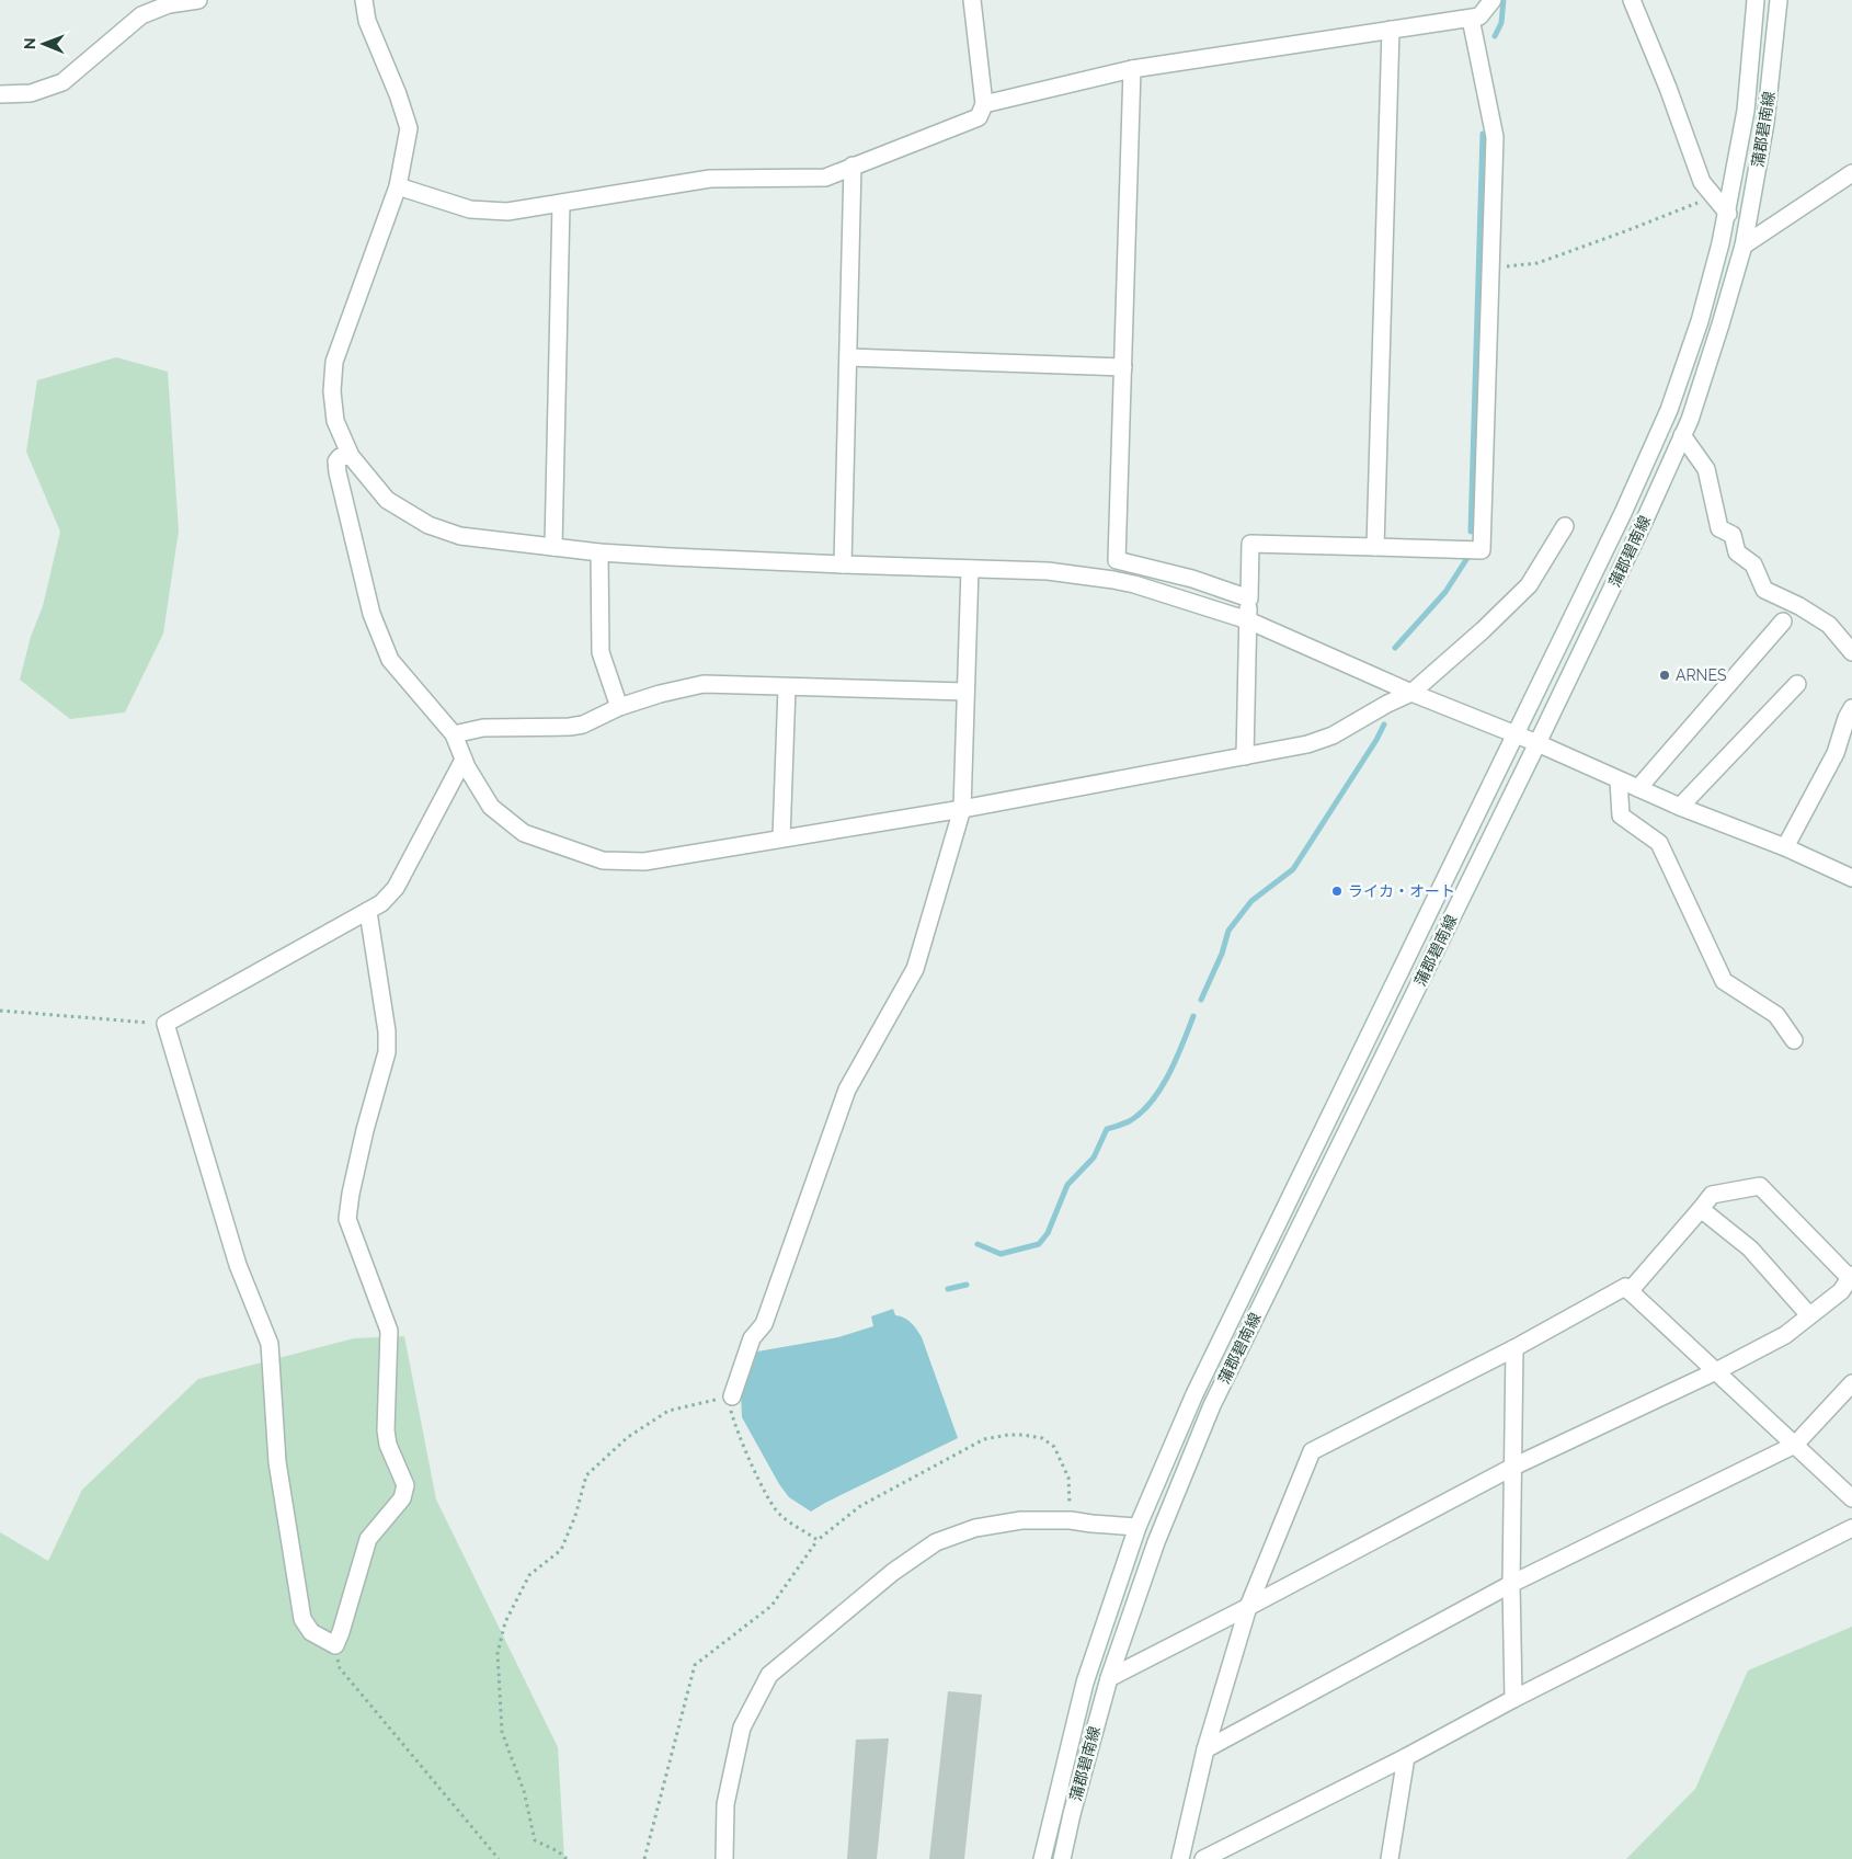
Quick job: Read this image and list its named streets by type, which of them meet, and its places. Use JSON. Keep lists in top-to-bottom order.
{
  "streets": {
    "street": ["蒲郡碧南線"]
  },
  "places": ["ARNES", "ライカ・オート"],
  "north": "left"
}
